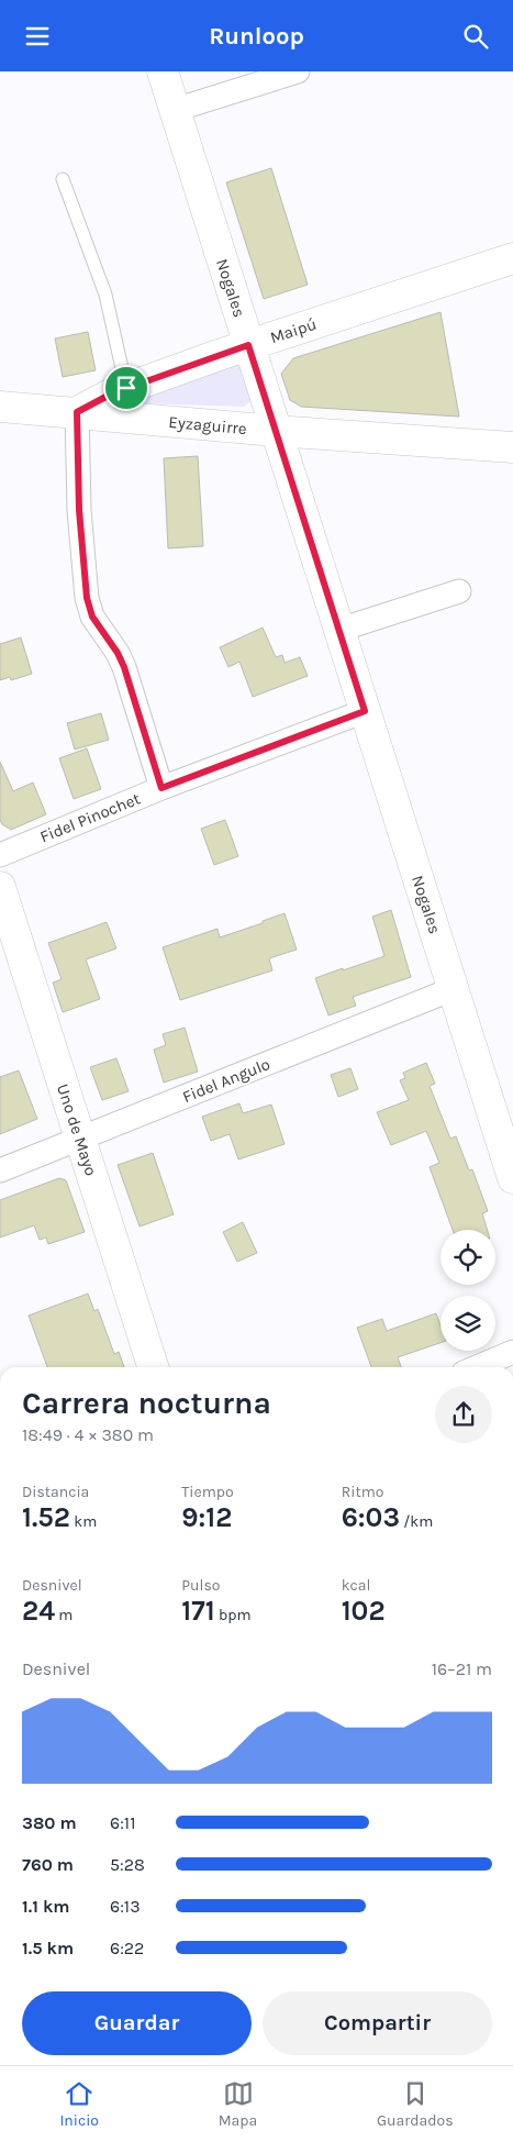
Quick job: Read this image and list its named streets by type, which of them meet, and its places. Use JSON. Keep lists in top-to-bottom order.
{
  "streets": {
    "street": [
      "Nogales",
      "Maipú",
      "Eyzaguirre",
      "Fidel Pinochet",
      "Fidel Angulo",
      "Uno de Mayo"
    ]
  },
  "crossings": [
    ["Nogales", "Maipú"],
    ["Nogales", "Eyzaguirre"],
    ["Nogales", "Fidel Pinochet"],
    ["Nogales", "Fidel Angulo"],
    ["Maipú", "Eyzaguirre"],
    ["Fidel Angulo", "Uno de Mayo"]
  ],
  "page": {
    "header": "Runloop",
    "heading": ["Carrera nocturna", "18:49 · 4 × 380 m"],
    "stats": [
      ["Distancia", "1.52 km"],
      ["Tiempo", "9:12"],
      ["Ritmo", "6:03 /km"],
      ["Desnivel", "24 m"],
      ["Pulso", "171 bpm"],
      ["kcal", "102"]
    ],
    "chart": ["Desnivel", "16–21 m"],
    "list": [
      {
        "name": "380 m",
        "note": "6:11"
      },
      {
        "name": "760 m",
        "note": "5:28"
      },
      {
        "name": "1.1 km",
        "note": "6:13"
      },
      {
        "name": "1.5 km",
        "note": "6:22"
      }
    ],
    "buttons": ["Guardar", "Compartir"],
    "tabs": ["Inicio", "Mapa", "Guardados"]
  }
}
